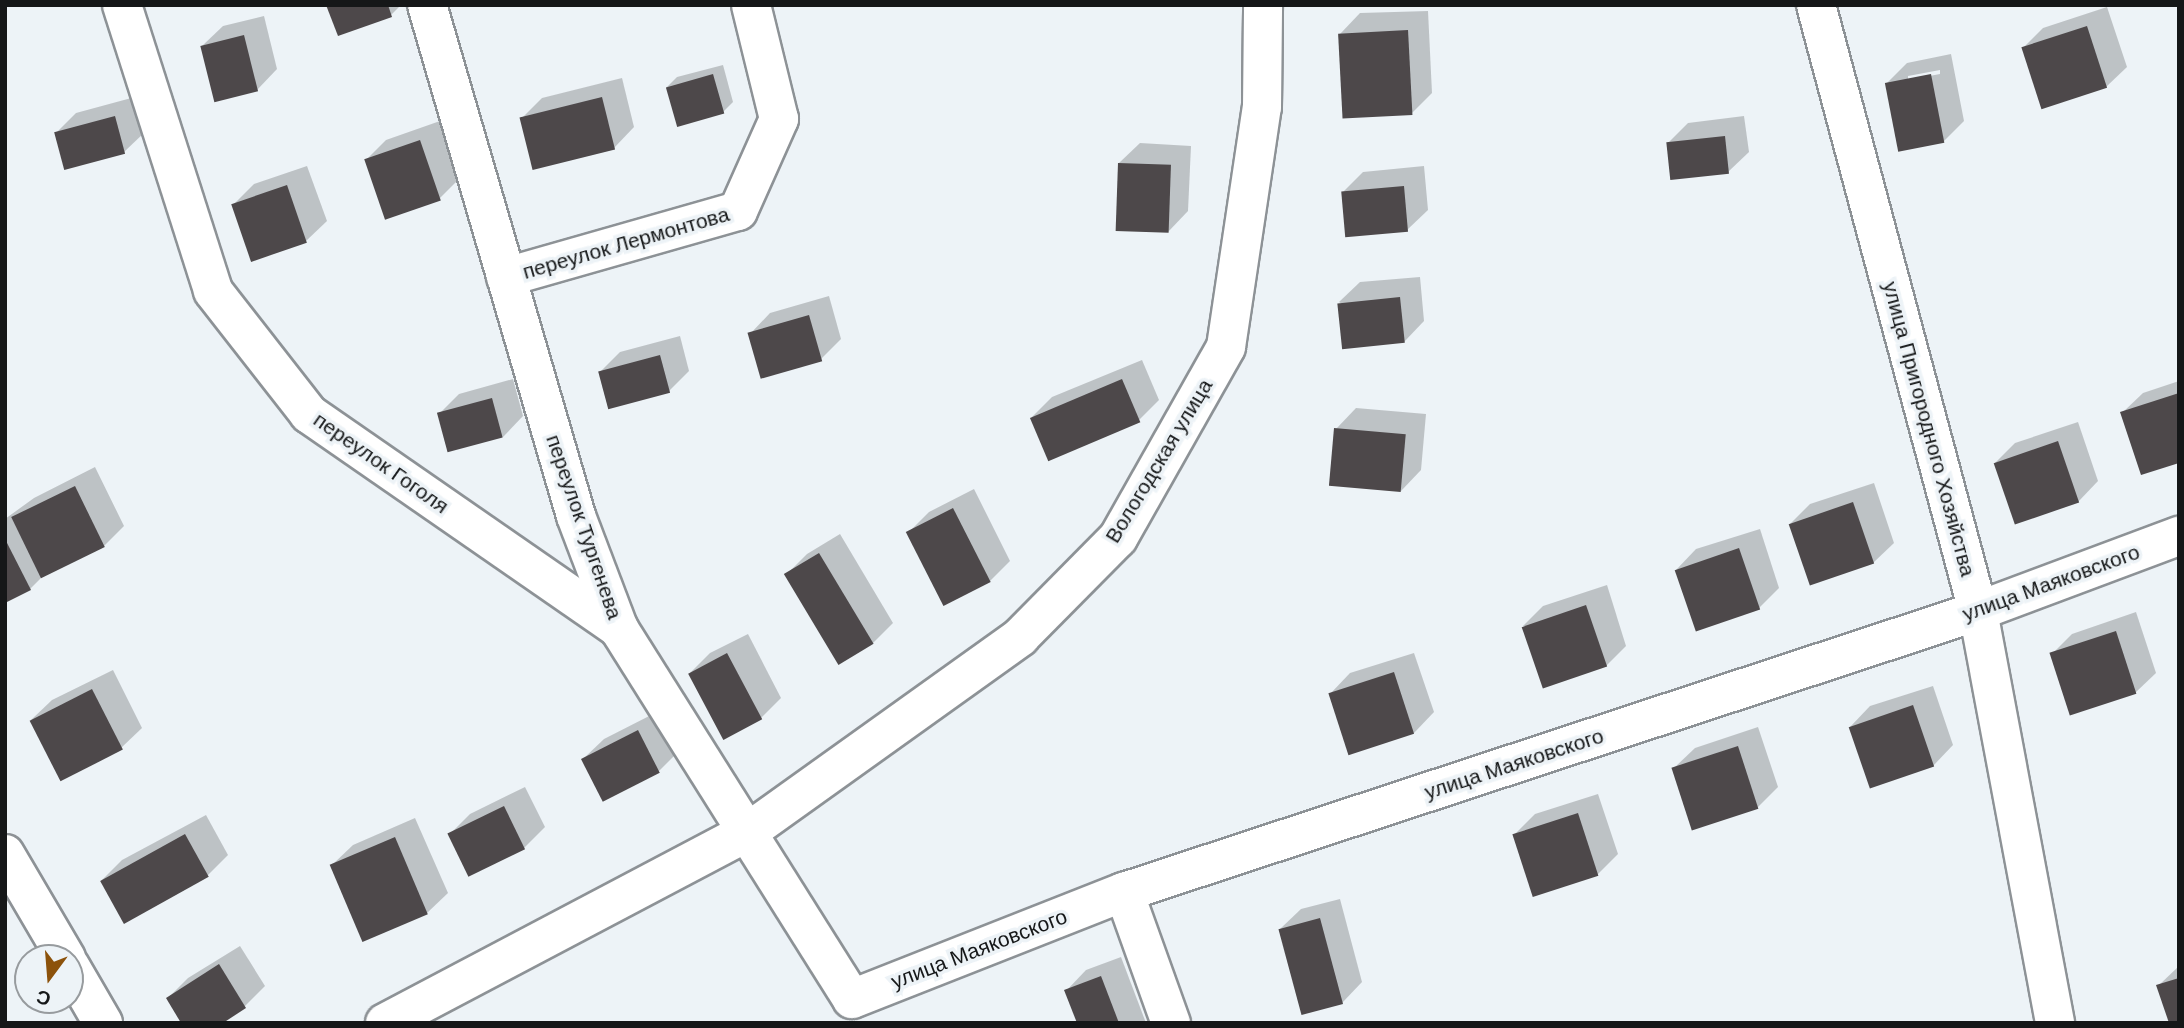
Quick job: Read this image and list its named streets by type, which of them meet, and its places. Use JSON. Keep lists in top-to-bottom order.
{
  "streets": {
    "street": [
      "переулок Лермонтова",
      "улица Пригородного Хозяйства",
      "Вологодская улица",
      "переулок Гоголя",
      "переулок Тургенева",
      "улица Маяковского"
    ]
  },
  "crossings": [
    ["переулок Лермонтова", "переулок Тургенева"],
    ["улица Пригородного Хозяйства", "улица Маяковского"],
    ["Вологодская улица", "переулок Тургенева"],
    ["переулок Гоголя", "переулок Тургенева"],
    ["переулок Тургенева", "улица Маяковского"]
  ],
  "north": "bottom"
}
